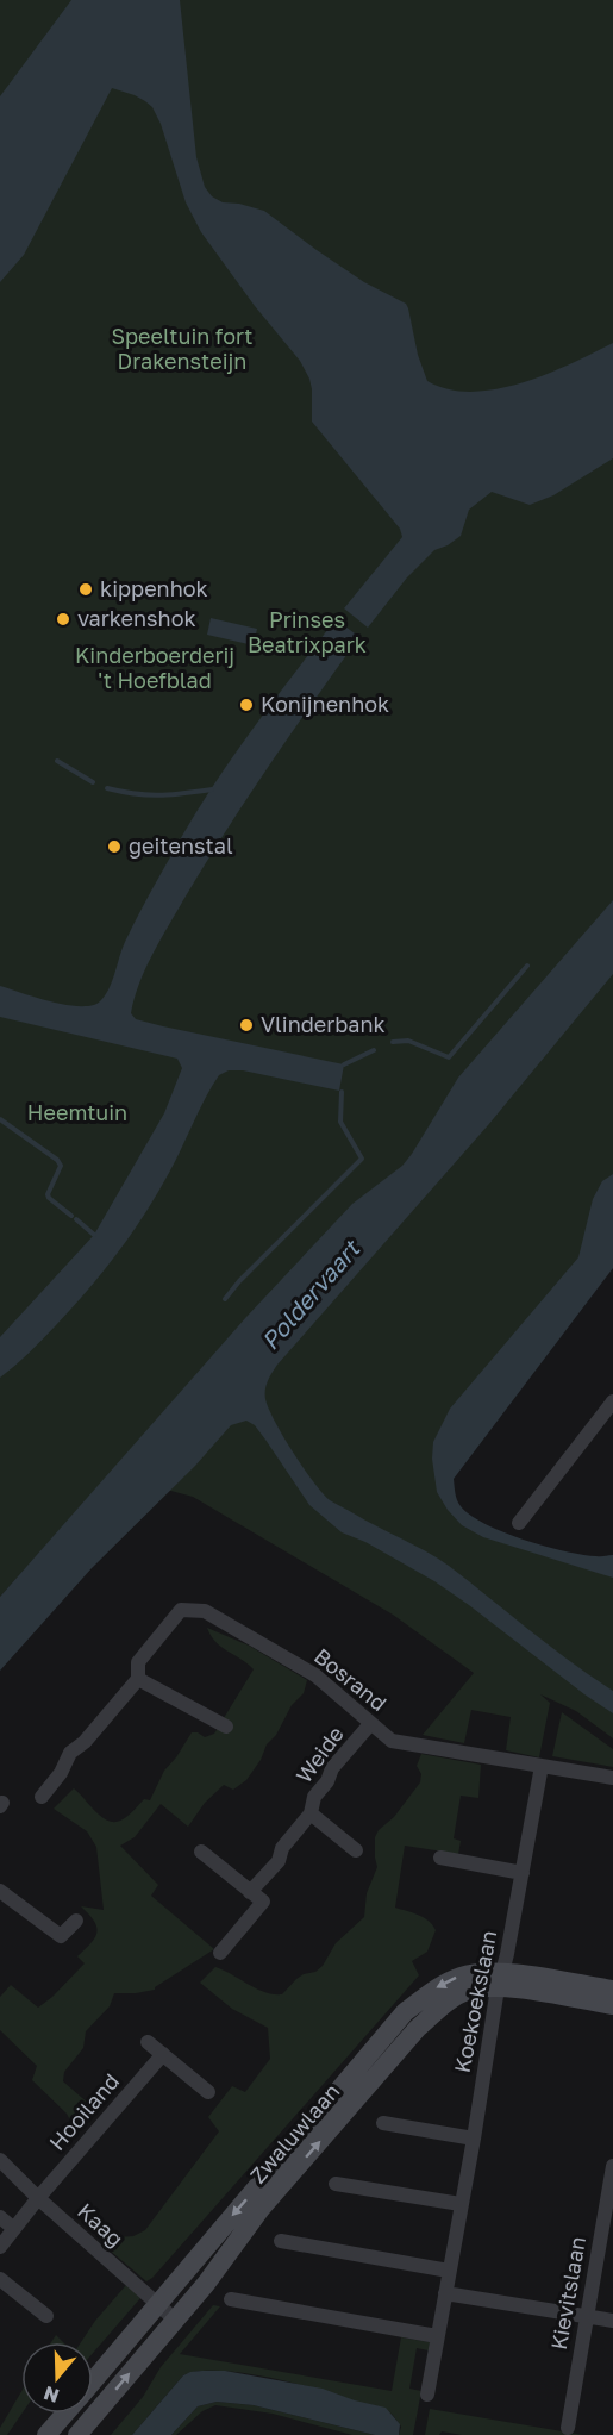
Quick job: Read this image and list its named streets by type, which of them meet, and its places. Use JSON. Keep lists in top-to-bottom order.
{
  "streets": {
    "main road": ["Zwaluwlaan"],
    "street": [
      "Bosrand",
      "Weide",
      "Koekoekslaan",
      "Hooiland",
      "Kaag",
      "Kievitslaan"
    ]
  },
  "crossings": [
    ["Bosrand", "Weide"],
    ["Bosrand", "Koekoekslaan"],
    ["Koekoekslaan", "Zwaluwlaan"],
    ["Hooiland", "Kaag"],
    ["Zwaluwlaan", "Kaag"]
  ],
  "water": ["Poldervaart"],
  "parks": [
    "Speeltuin fort Drakensteijn",
    "Prinses Beatrixpark",
    "Kinderboerderij 't Hoefblad",
    "Heemtuin"
  ],
  "places": [
    "kippenhok",
    "varkenshok",
    "Konijnenhok",
    "geitenstal",
    "Vlinderbank"
  ],
  "north": "bottom"
}
